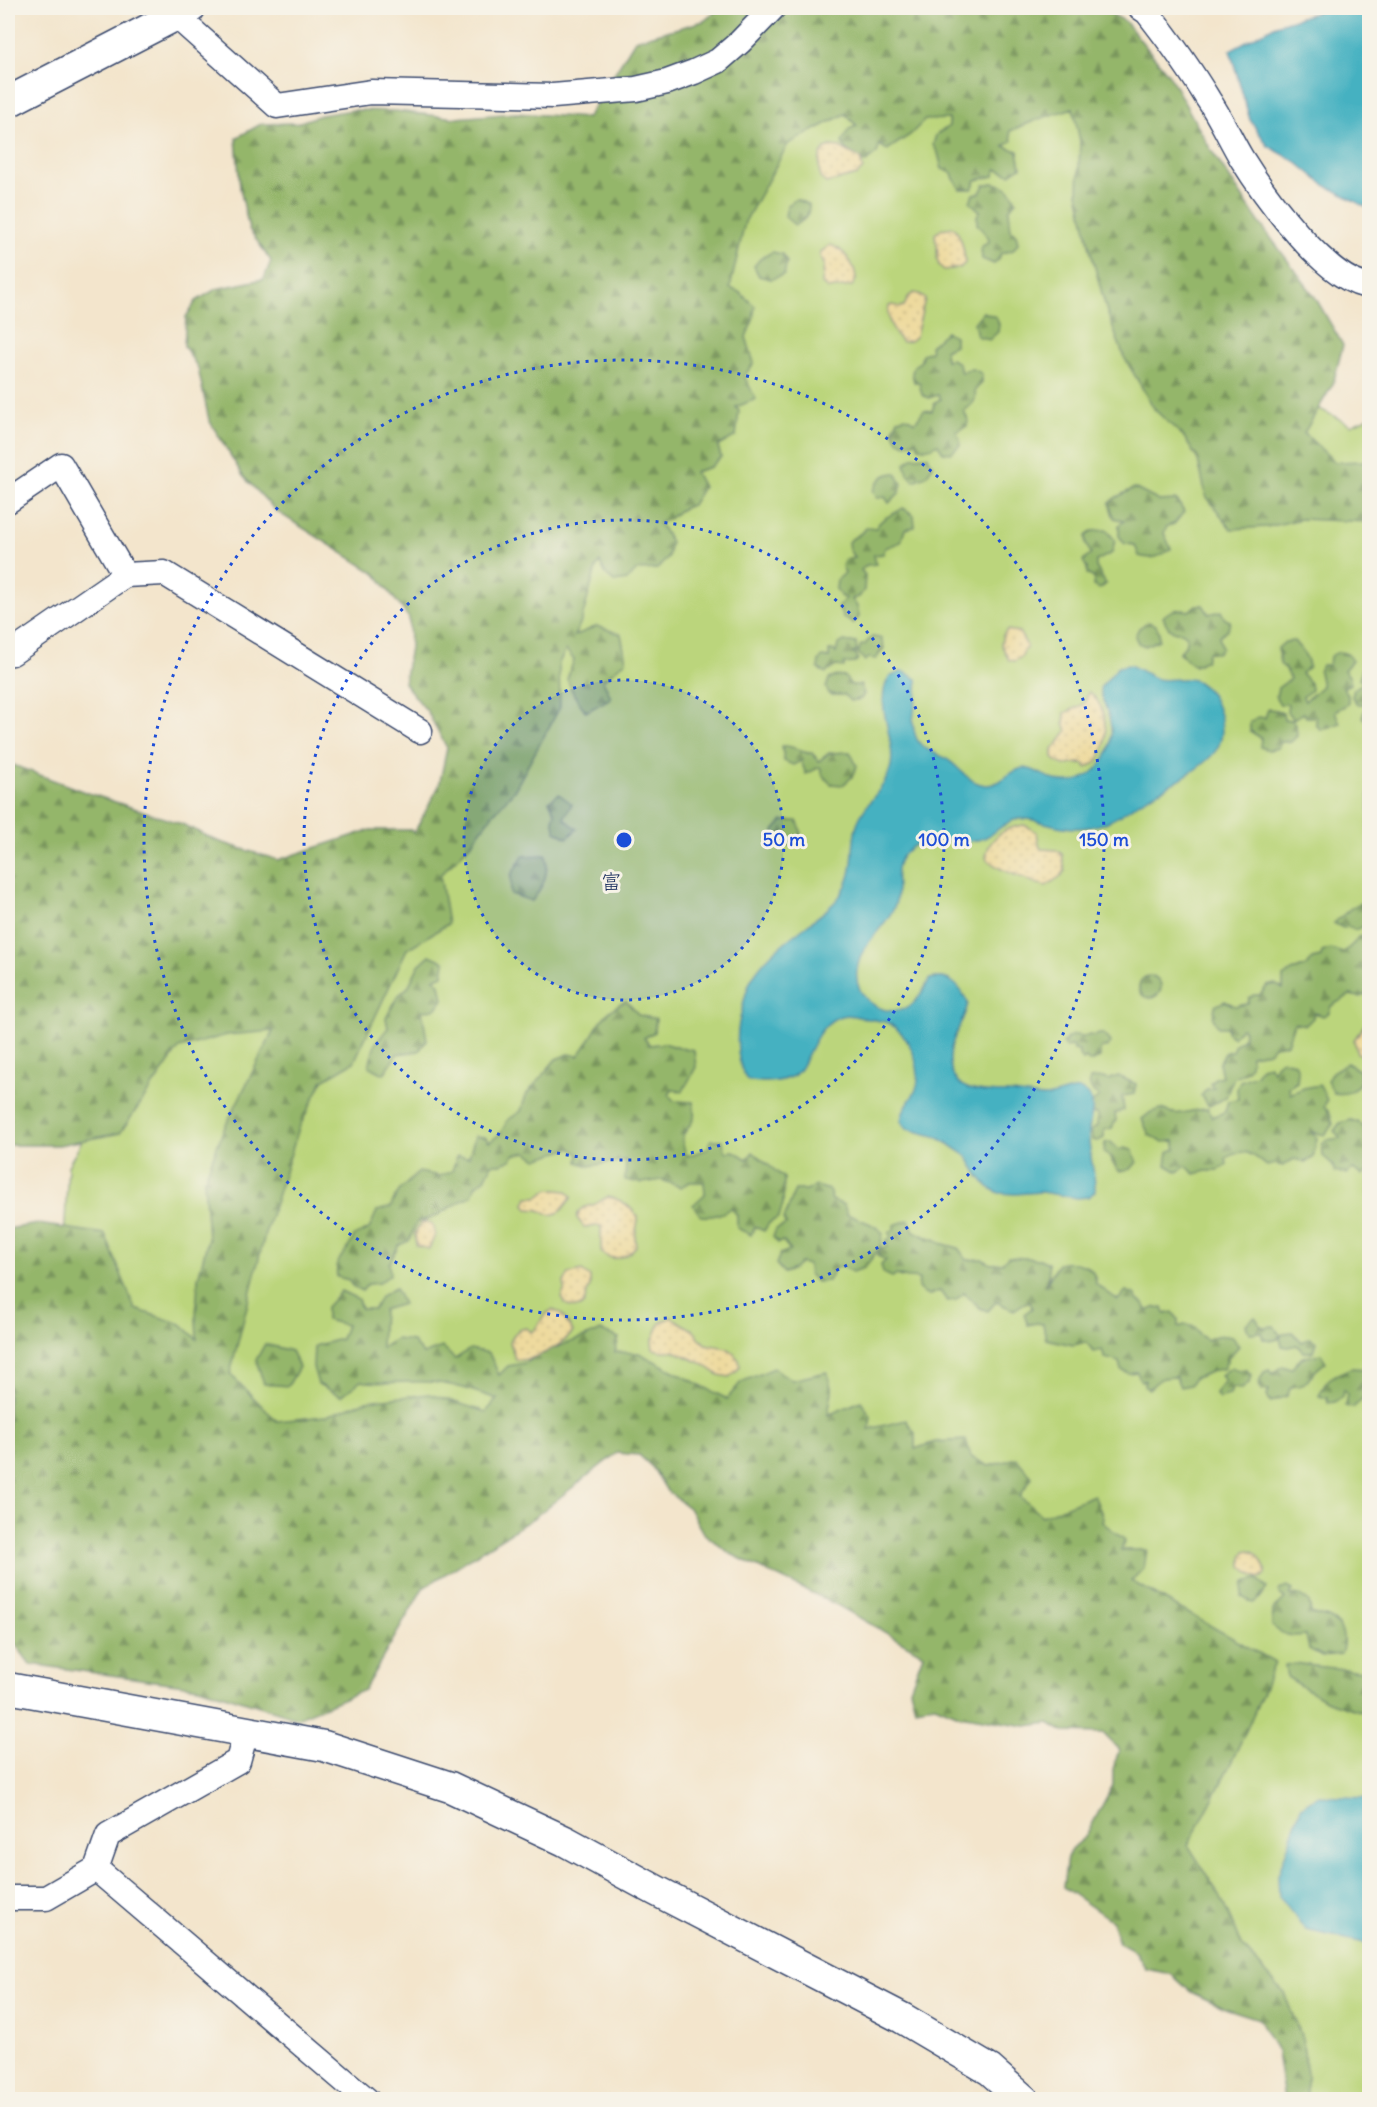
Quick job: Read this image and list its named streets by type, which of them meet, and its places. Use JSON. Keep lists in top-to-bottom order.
{
  "districts": ["富"],
  "rings": ["50 m", "100 m", "150 m"]
}
